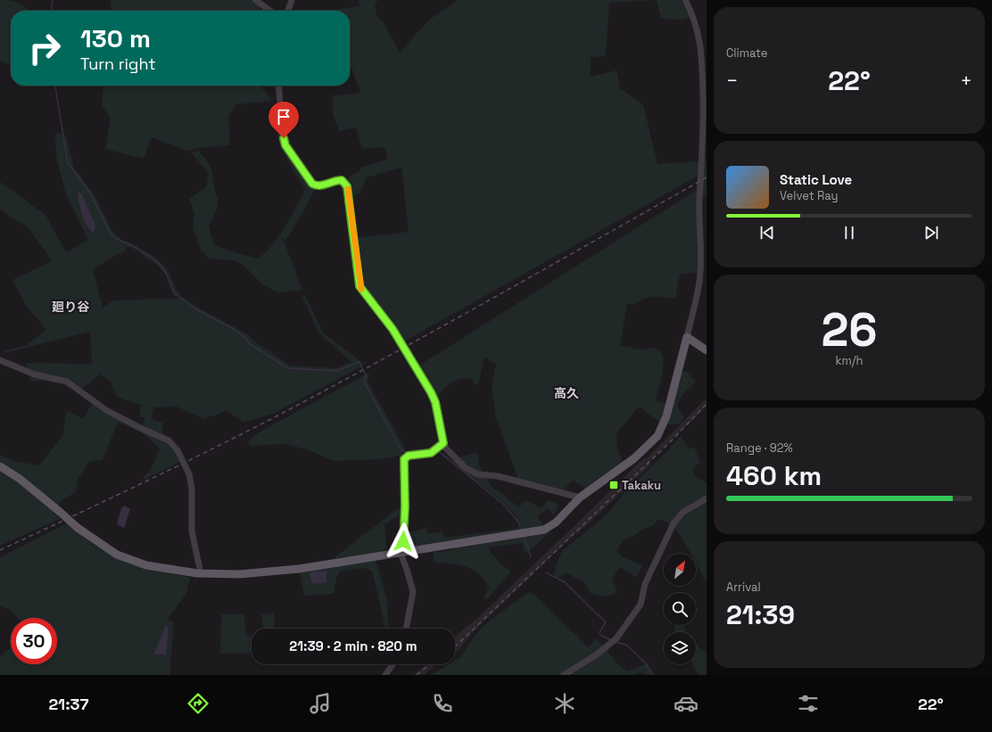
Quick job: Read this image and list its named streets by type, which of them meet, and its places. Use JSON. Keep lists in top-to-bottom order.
{
  "districts": ["廻り谷", "高久"],
  "places": {
    "transit": ["Takaku"]
  },
  "north": "top right",
  "page": {
    "tile": [
      "Climate",
      ["26", "km/h"],
      ["Range · 92%", "460 km"],
      ["Arrival", "21:39"]
    ],
    "turn": ["130 m", "Turn right"],
    "heat": ["−", "22°", "+"],
    "song": ["Static Love", "Velvet Ray"],
    "limit": "30",
    "trip": "21:39 · 2 min · 820 m",
    "tabs": ["21:37", "22°"]
  }
}
